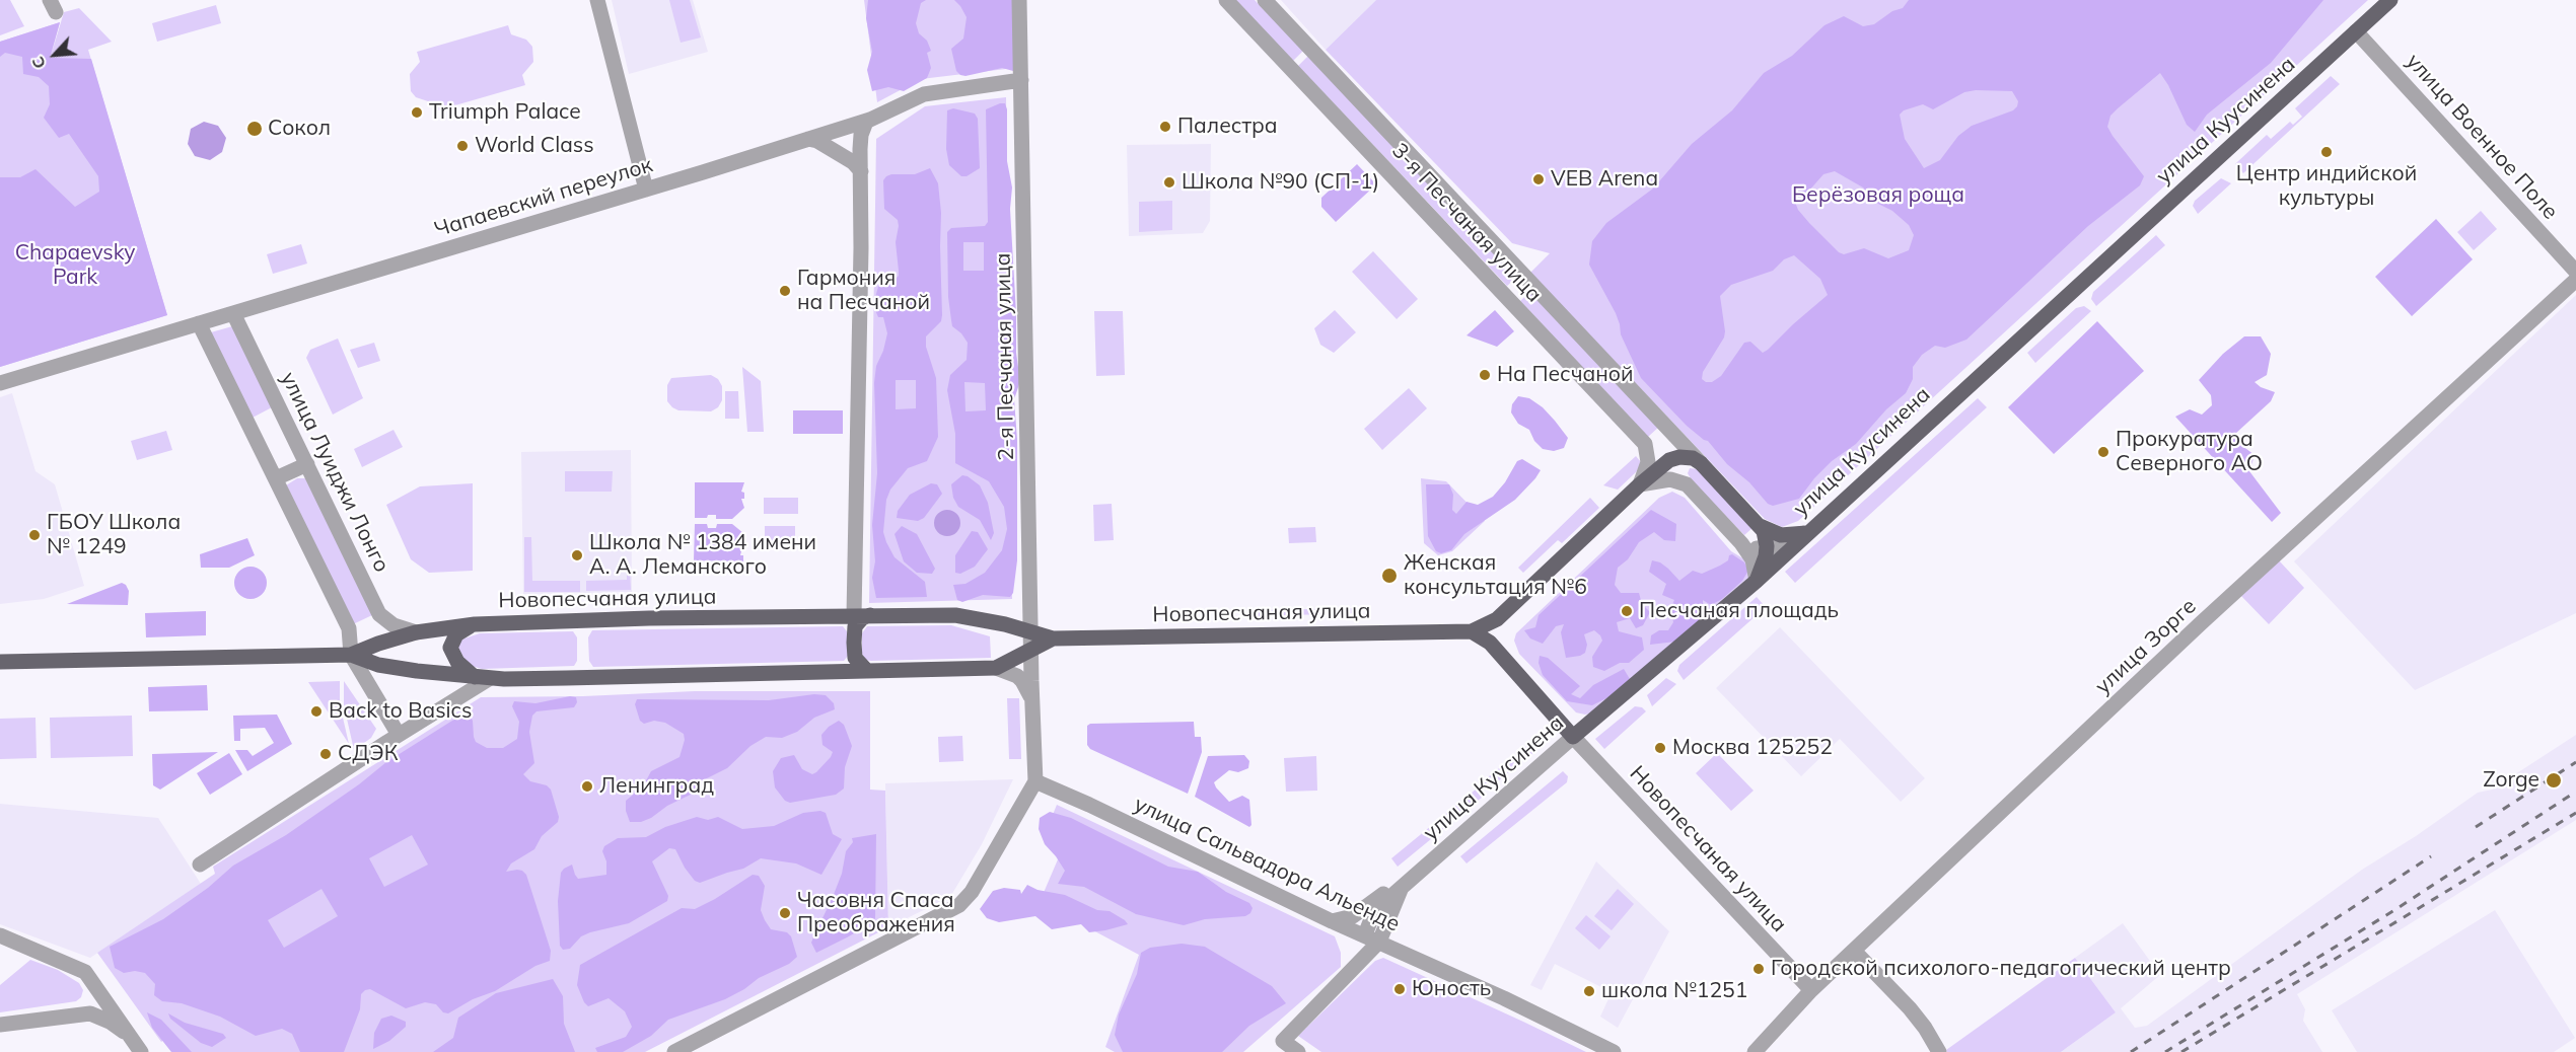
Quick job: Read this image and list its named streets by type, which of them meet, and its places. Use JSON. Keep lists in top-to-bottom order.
{
  "streets": {
    "main road": ["улица Куусинена", "Новопесчаная улица"],
    "street": [
      "улица Военное Поле",
      "Чапаевский переулок",
      "3-я Песчаная улица",
      "2-я Песчаная улица",
      "улица Луиджи Лонго",
      "улица Зорге",
      "улица Сальвадора Альенде"
    ]
  },
  "crossings": [
    ["улица Куусинена", "улица Военное Поле"],
    ["улица Куусинена", "Новопесчаная улица"],
    ["улица Куусинена", "улица Сальвадора Альенде"],
    ["Чапаевский переулок", "2-я Песчаная улица"],
    ["Чапаевский переулок", "улица Луиджи Лонго"],
    ["2-я Песчаная улица", "Новопесчаная улица"],
    ["улица Луиджи Лонго", "Новопесчаная улица"],
    ["Новопесчаная улица", "улица Зорге"]
  ],
  "parks": ["Берёзовая роща", "Chapaevsky Park"],
  "places": [
    "Triumph Palace",
    "Палестра",
    "Сокол",
    "World Class",
    "Центр индийской культуры",
    "VEB Arena",
    "Школа №90 (СП-1)",
    "Гармония на Песчаной",
    "На Песчаной",
    "Прокуратура Северного АО",
    "ГБОУ Школа № 1249",
    "Школа № 1384 имени А. А. Леманского",
    "Женская консультация №6",
    "Песчаная площадь",
    "Back to Basics",
    "Москва 125252",
    "СДЭК",
    "Zorge",
    "Ленинград",
    "Часовня Спаса Преображения",
    "Городской психолого-педагогический центр",
    "Юность",
    "школа №1251"
  ],
  "north": "bottom left"
}
